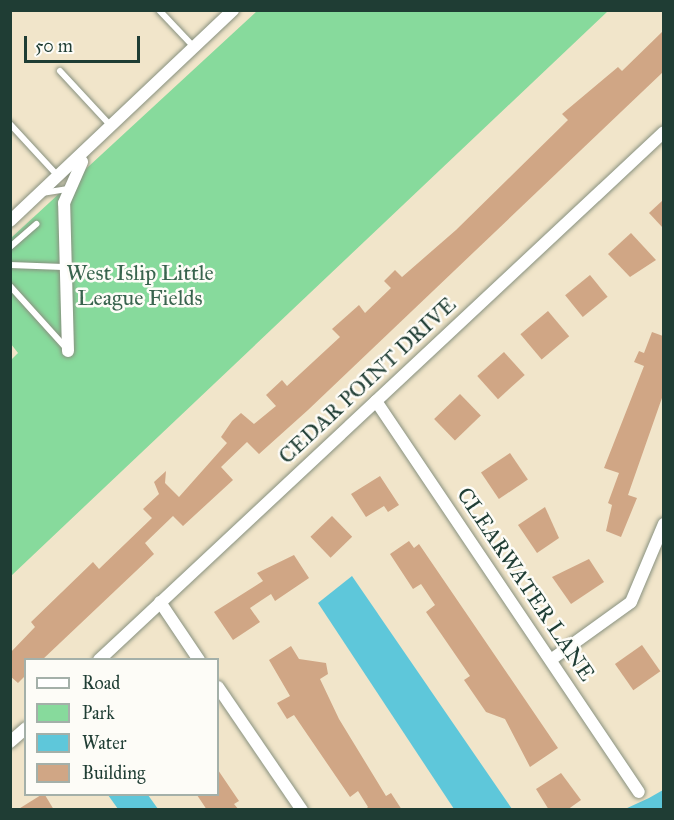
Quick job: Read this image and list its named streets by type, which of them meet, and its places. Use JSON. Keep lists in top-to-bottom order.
{
  "streets": {
    "street": ["CEDAR POINT DRIVE", "CLEARWATER LANE"]
  },
  "crossings": [
    ["CEDAR POINT DRIVE", "CLEARWATER LANE"]
  ],
  "parks": ["West Islip Little League Fields"],
  "legend": [
    "Road",
    "Park",
    "Water",
    "Building"
  ],
  "scale_bar": "50 m"
}
